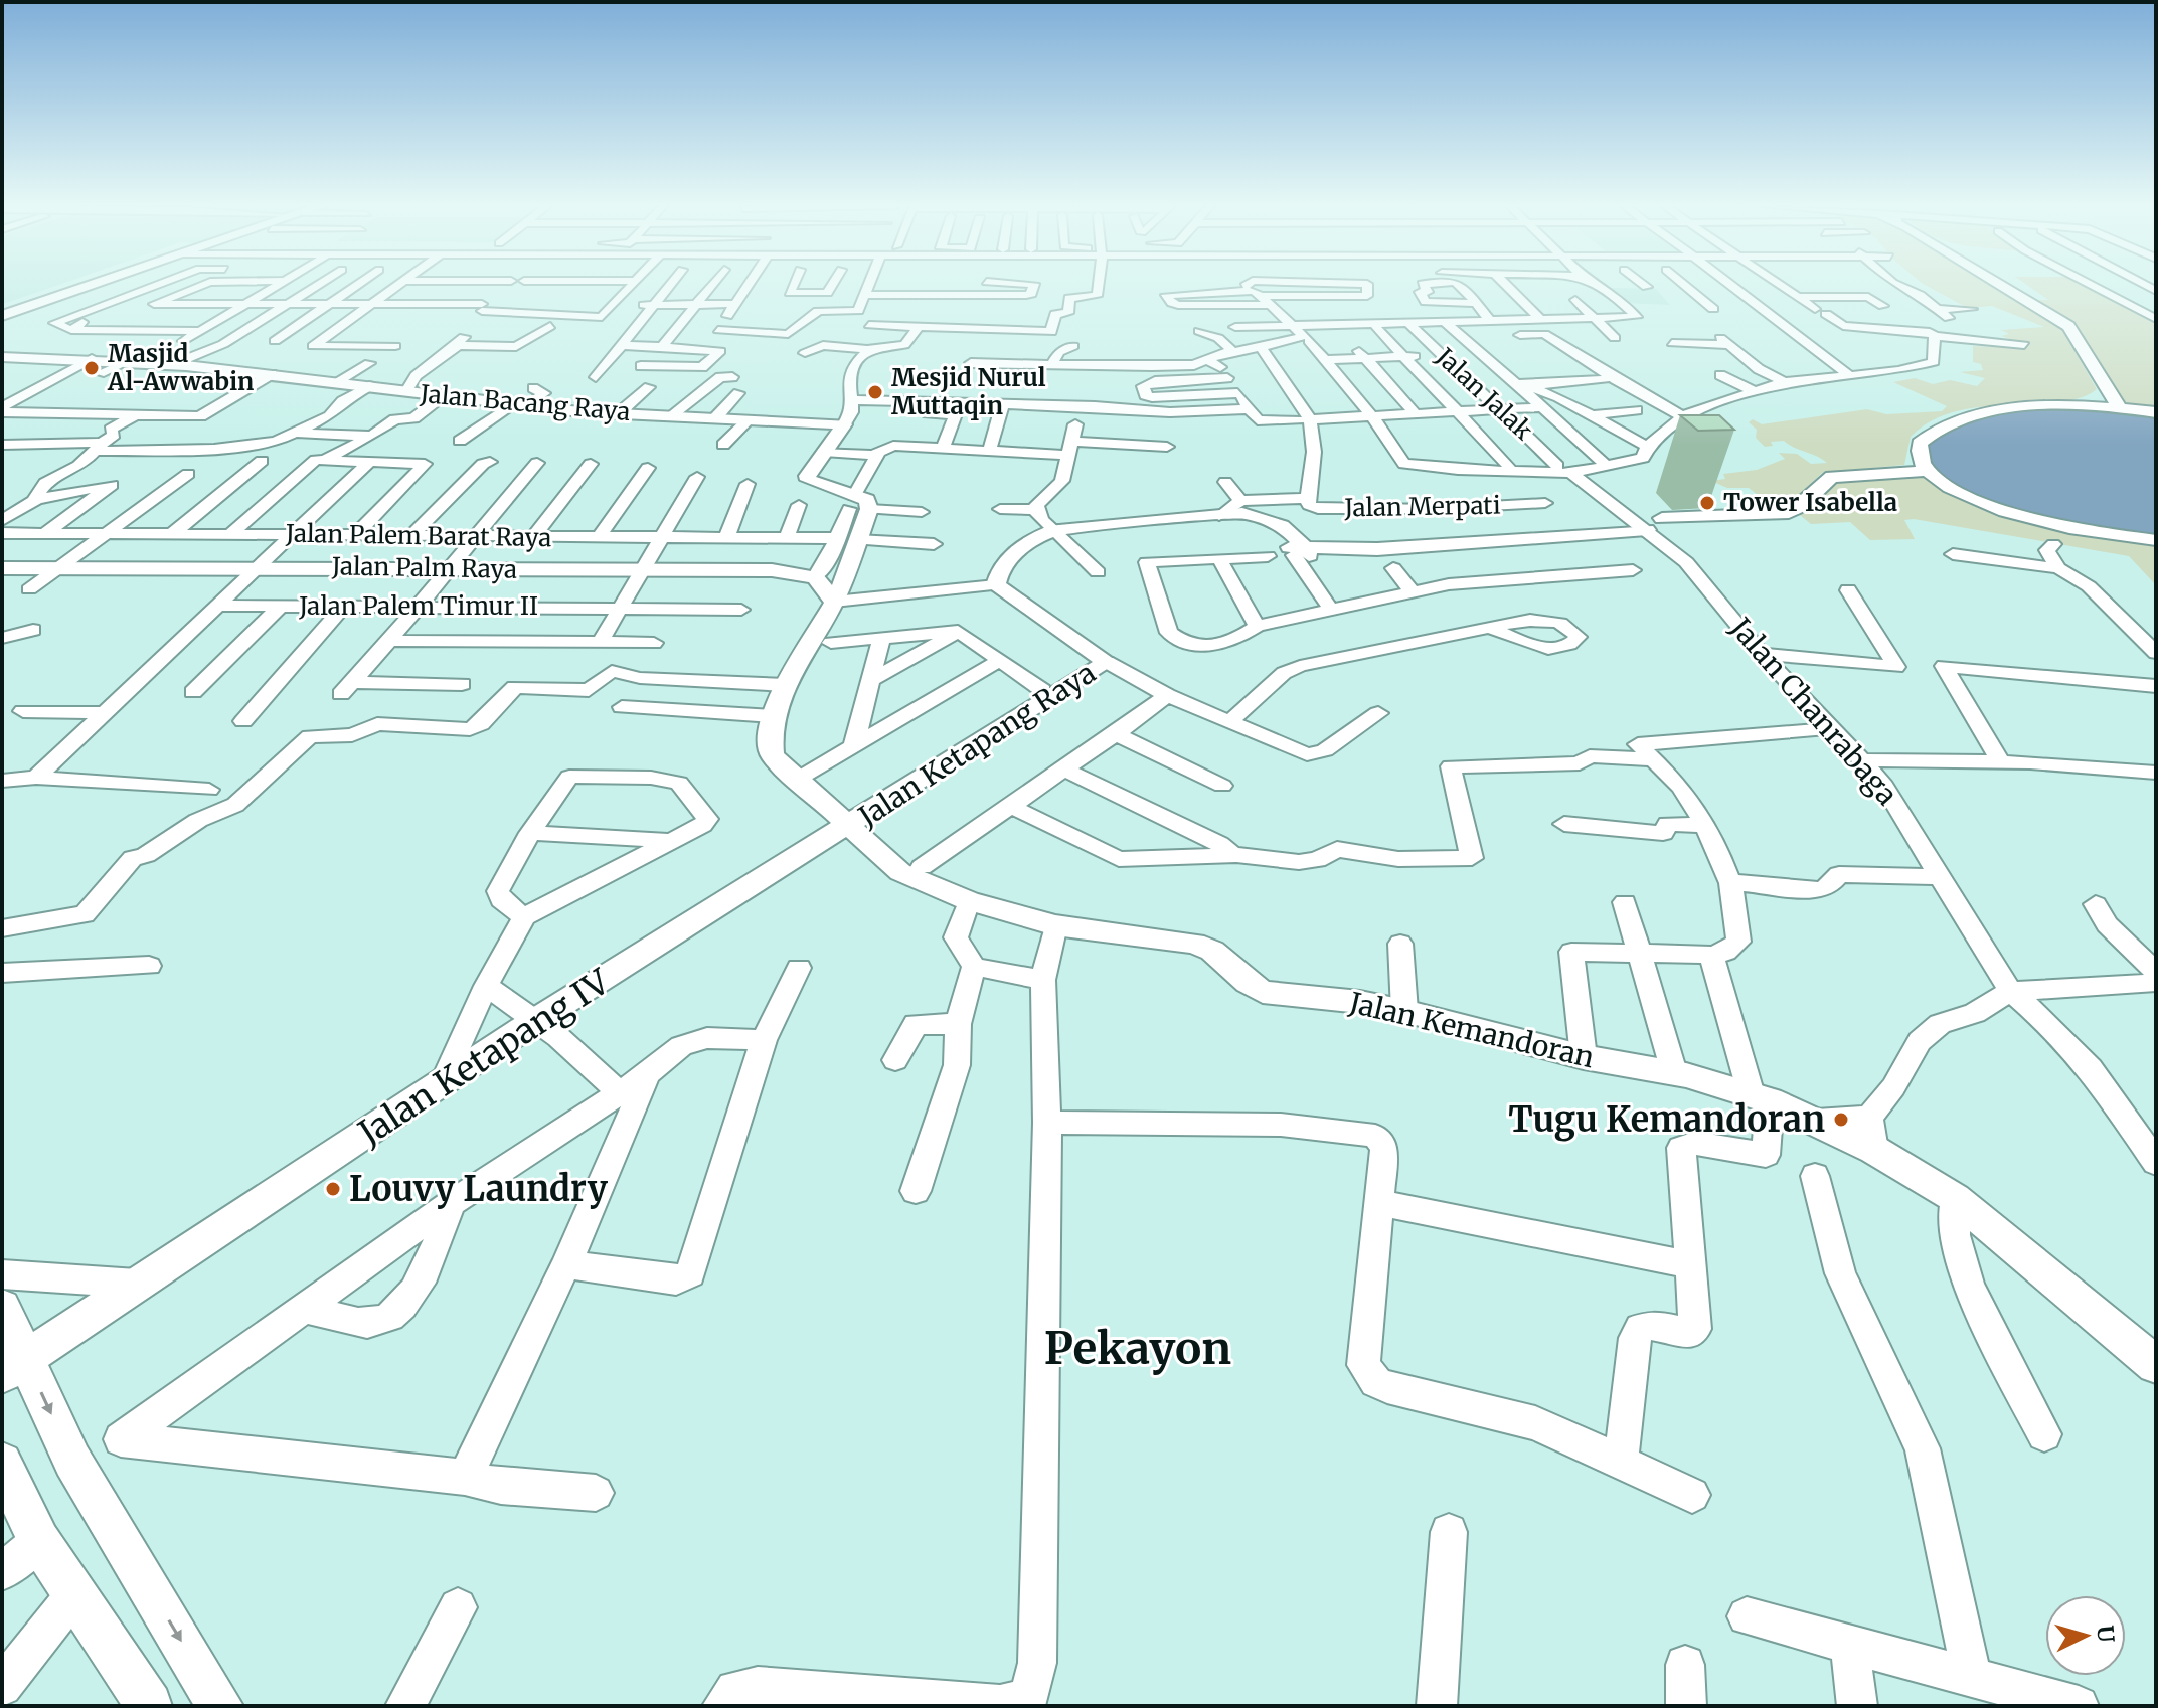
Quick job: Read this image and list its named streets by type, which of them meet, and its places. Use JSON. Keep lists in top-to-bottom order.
{
  "streets": {
    "street": [
      "Jalan Jalak",
      "Jalan Bacang Raya",
      "Jalan Merpati",
      "Jalan Palem Barat Raya",
      "Jalan Palm Raya",
      "Jalan Palem Timur II",
      "Jalan Chanrabaga",
      "Jalan Ketapang Raya",
      "Jalan Kemandoran",
      "Jalan Ketapang IV"
    ]
  },
  "crossings": [
    ["Jalan Ketapang Raya", "Jalan Kemandoran"],
    ["Jalan Ketapang Raya", "Jalan Ketapang IV"],
    ["Jalan Kemandoran", "Jalan Ketapang IV"]
  ],
  "districts": ["Pekayon"],
  "places": [
    "Masjid Al-Awwabin",
    "Mesjid Nurul Muttaqin",
    "Tower Isabella",
    "Tugu Kemandoran",
    "Louvy Laundry"
  ],
  "north": "right"
}
